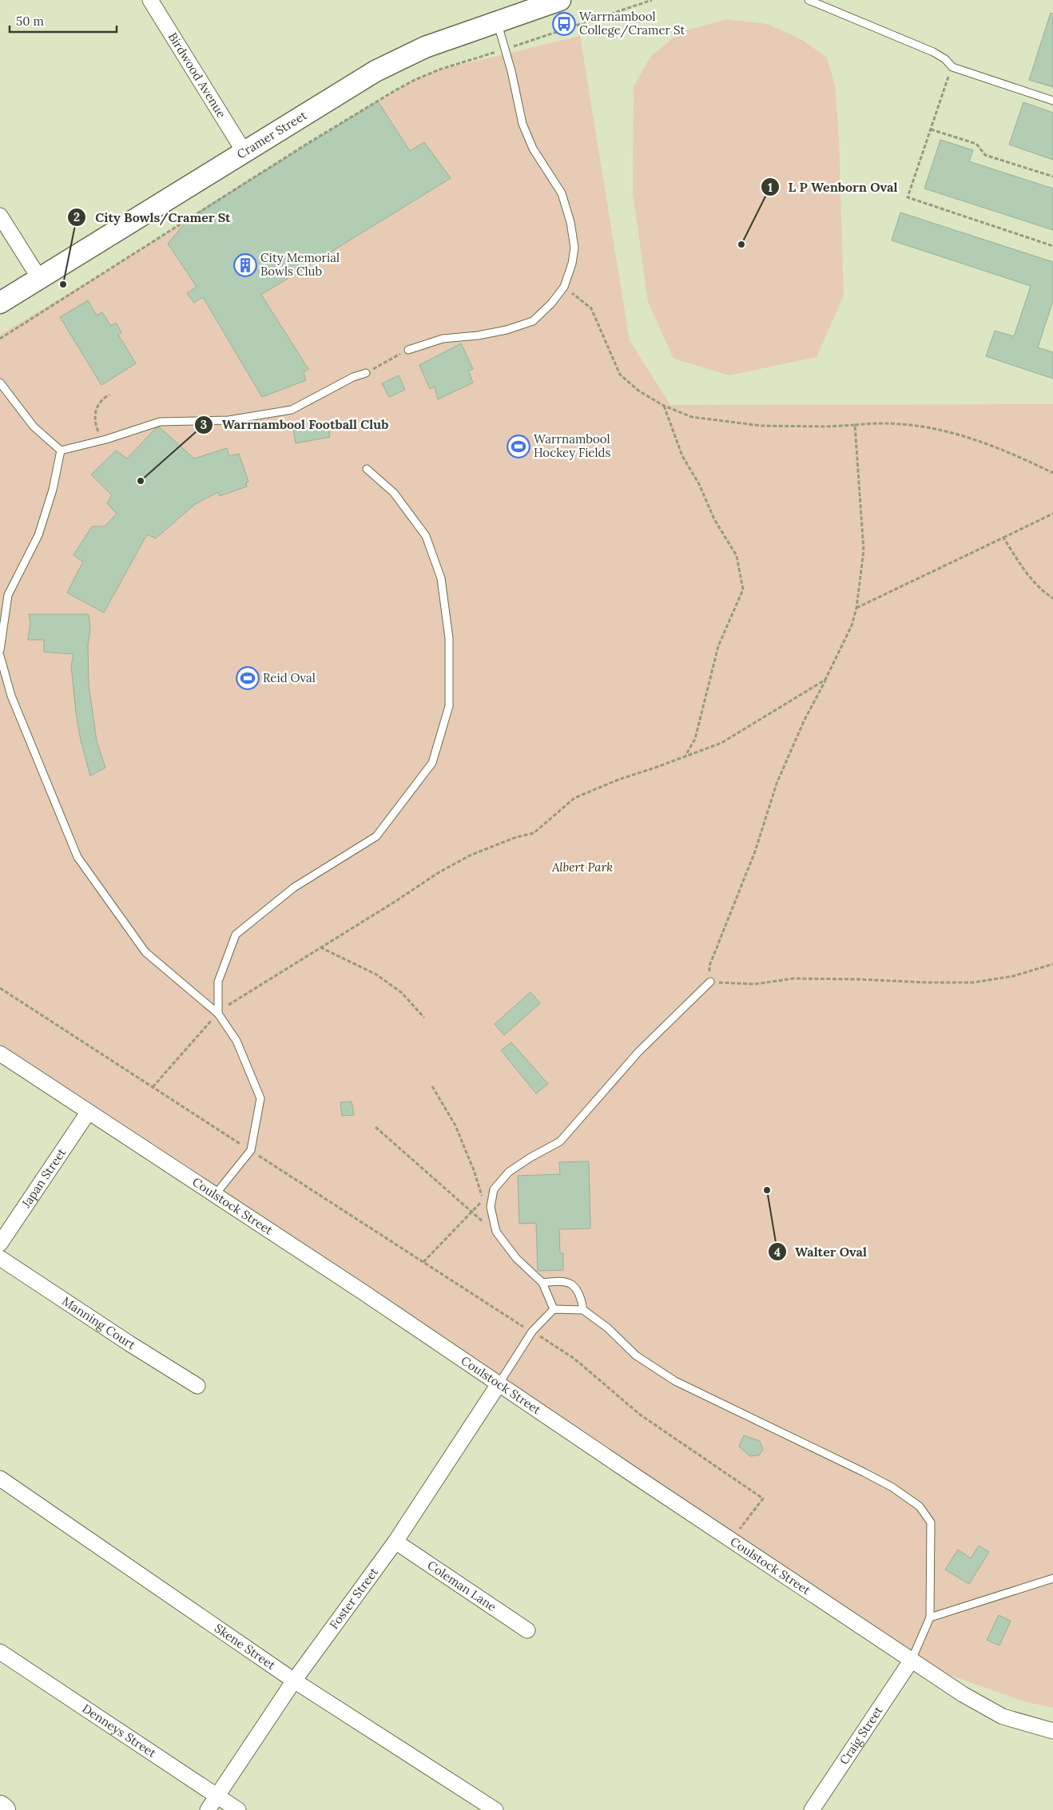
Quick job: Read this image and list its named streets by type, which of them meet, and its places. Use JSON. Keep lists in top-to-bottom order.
{
  "streets": {
    "street": [
      "Birdwood Avenue",
      "Cramer Street",
      "Japan Street",
      "Coulstock Street",
      "Manning Court",
      "Coleman Lane",
      "Foster Street",
      "Skene Street",
      "Denneys Street",
      "Craig Street"
    ]
  },
  "crossings": [
    ["Birdwood Avenue", "Cramer Street"],
    ["Japan Street", "Coulstock Street"],
    ["Coulstock Street", "Foster Street"],
    ["Coulstock Street", "Craig Street"],
    ["Coleman Lane", "Foster Street"],
    ["Foster Street", "Skene Street"],
    ["Foster Street", "Denneys Street"]
  ],
  "parks": ["Albert Park"],
  "places": {
    "bus stop": ["Warrnambool College/Cramer St"],
    "other": [
      "L P Wenborn Oval",
      "City Bowls/Cramer St",
      "Warrnambool Football Club",
      "Walter Oval"
    ],
    "building": ["City Memorial Bowls Club"],
    "sports": ["Warrnambool Hockey Fields", "Reid Oval"]
  },
  "scale_bar": "50 m"
}
